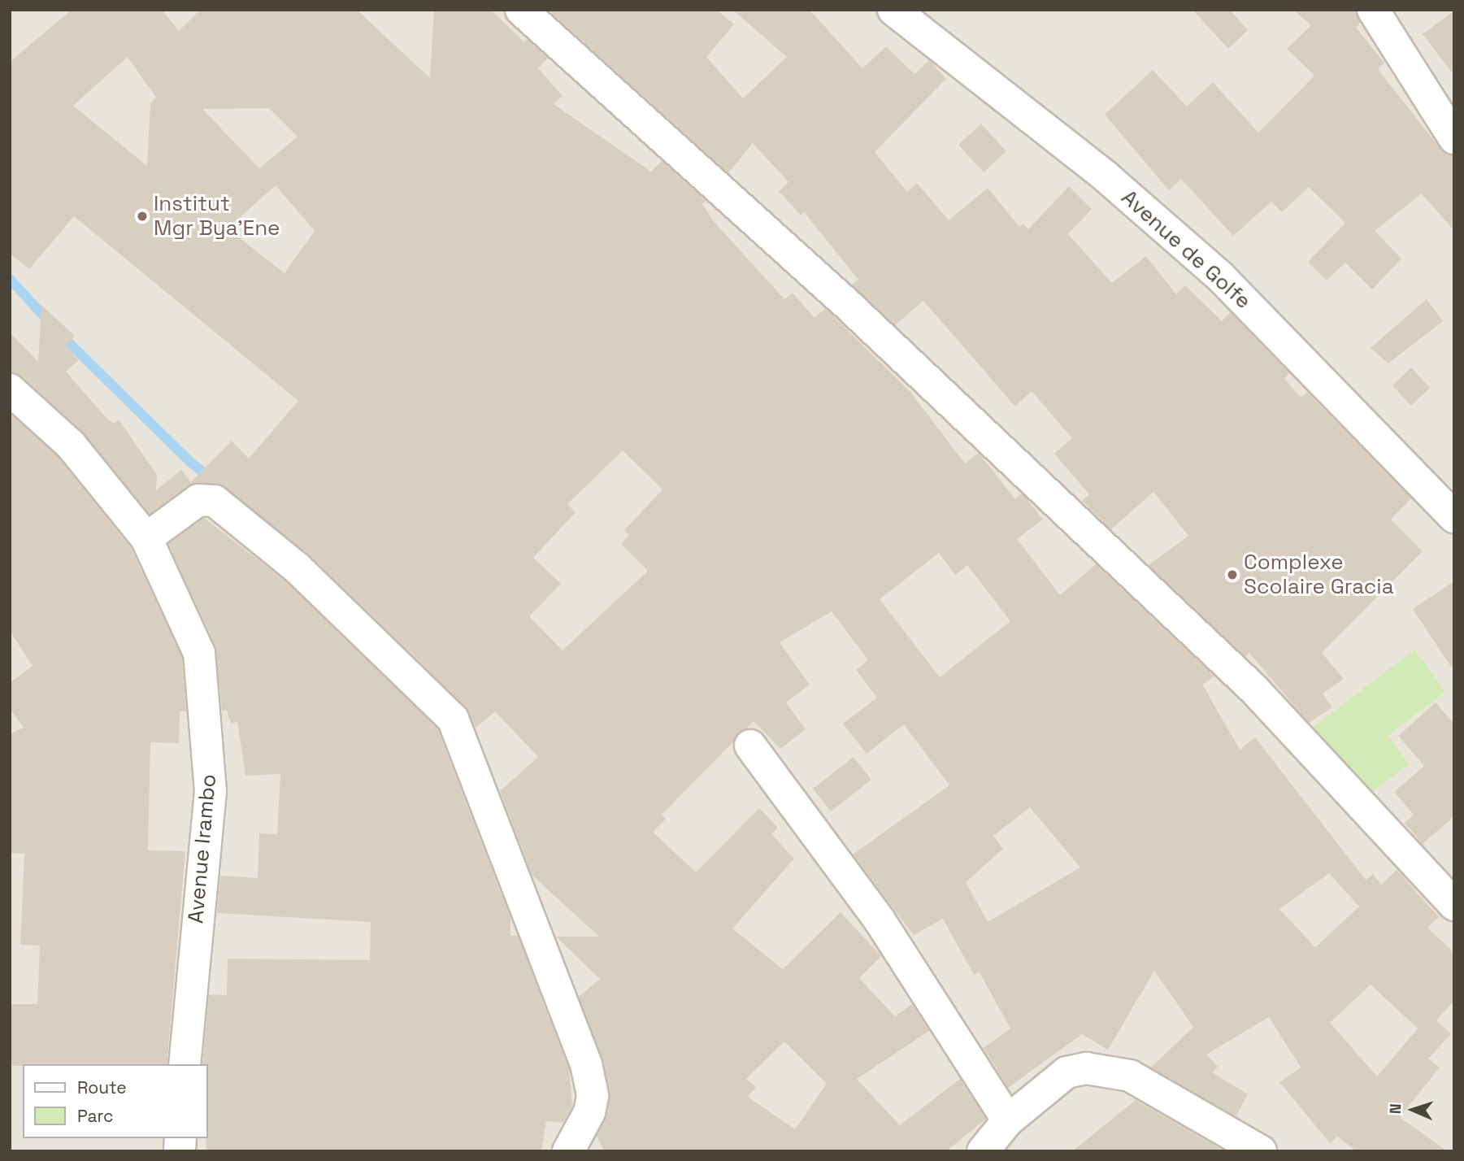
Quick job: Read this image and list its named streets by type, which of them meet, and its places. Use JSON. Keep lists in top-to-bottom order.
{
  "streets": {
    "street": ["Avenue de Golfe", "Avenue Irambo"]
  },
  "places": ["Institut Mgr Bya'Ene", "Complexe Scolaire Gracia"],
  "legend": ["Route", "Parc"],
  "north": "left"
}
